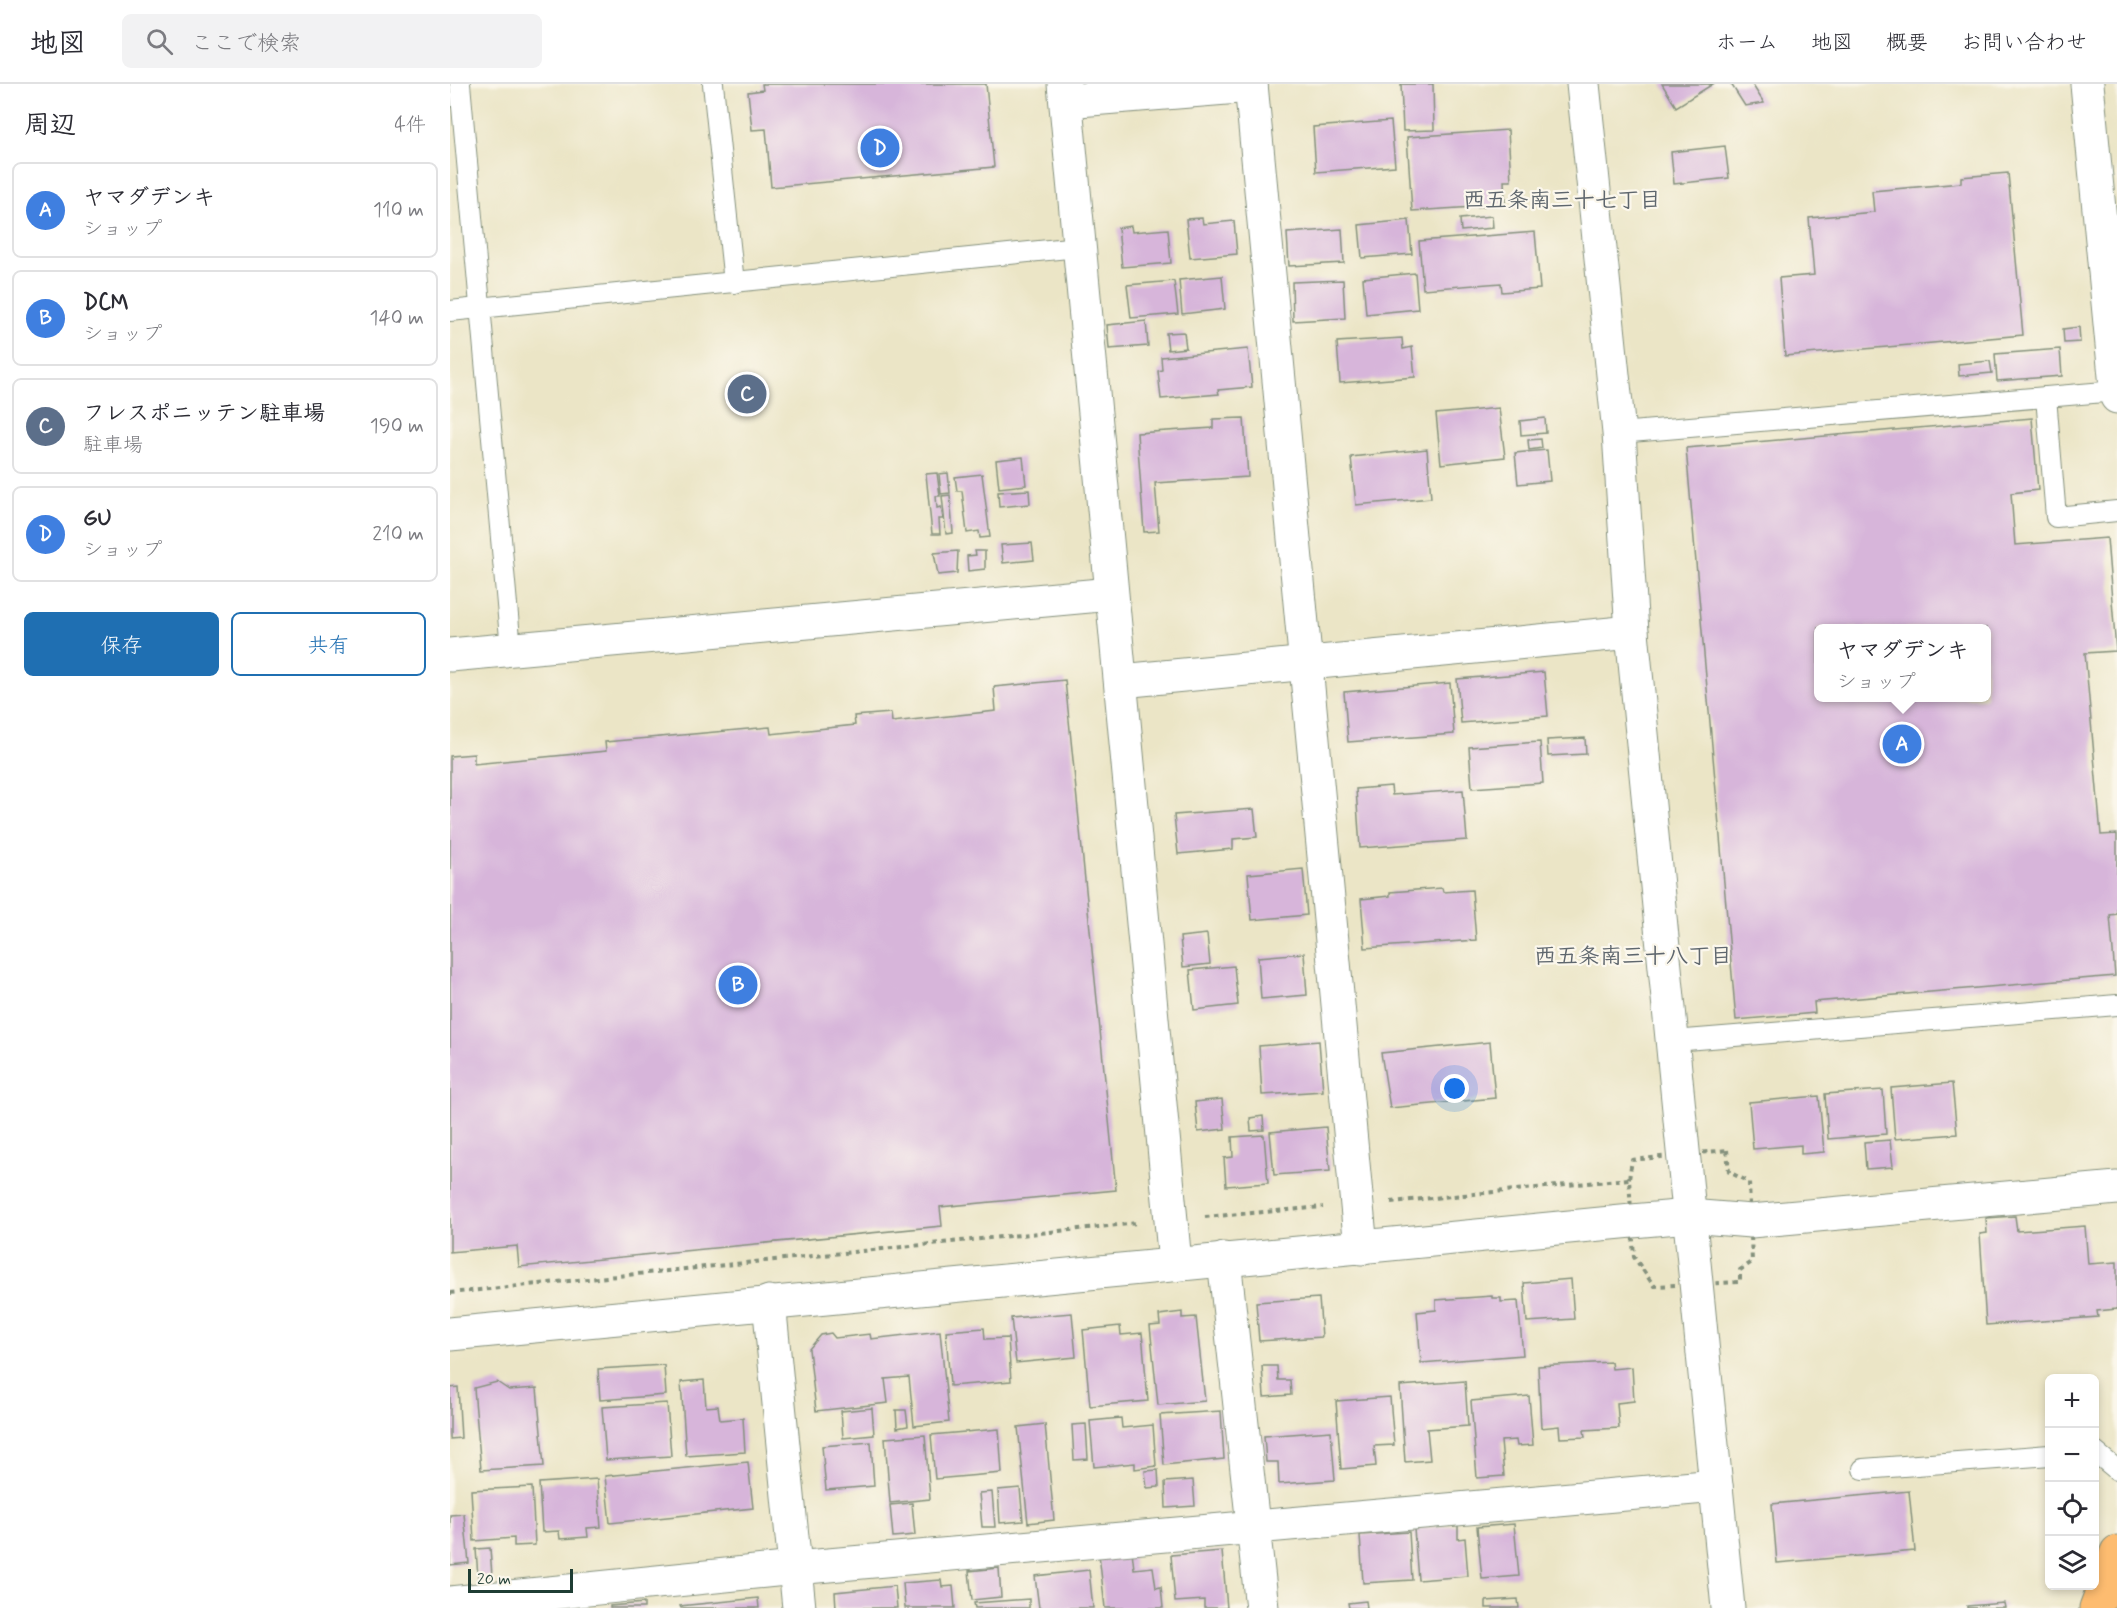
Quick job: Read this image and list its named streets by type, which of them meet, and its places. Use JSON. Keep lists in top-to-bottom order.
{
  "districts": ["西五条南三十七丁目", "西五条南三十八丁目"],
  "scale_bar": "20 m",
  "page": {
    "header": "地図",
    "search": "ここで検索",
    "nav": [
      "ホーム",
      "地図",
      "概要",
      "お問い合わせ"
    ],
    "heading": ["周辺", "4件"],
    "pins": [
      "D",
      "C",
      "A",
      "B"
    ],
    "list": [
      {
        "mark": "A",
        "name": "ヤマダデンキ",
        "note": "ショップ",
        "value": "110 m"
      },
      {
        "mark": "B",
        "name": "DCM",
        "note": "ショップ",
        "value": "140 m"
      },
      {
        "mark": "C",
        "name": "フレスポニッテン駐車場",
        "note": "駐車場",
        "value": "190 m"
      },
      {
        "mark": "D",
        "name": "GU",
        "note": "ショップ",
        "value": "210 m"
      }
    ],
    "buttons": ["保存", "共有"],
    "popup": ["ヤマダデンキ", "ショップ"],
    "map_buttons": ["+", "−"],
    "scale": "20 m"
  }
}
